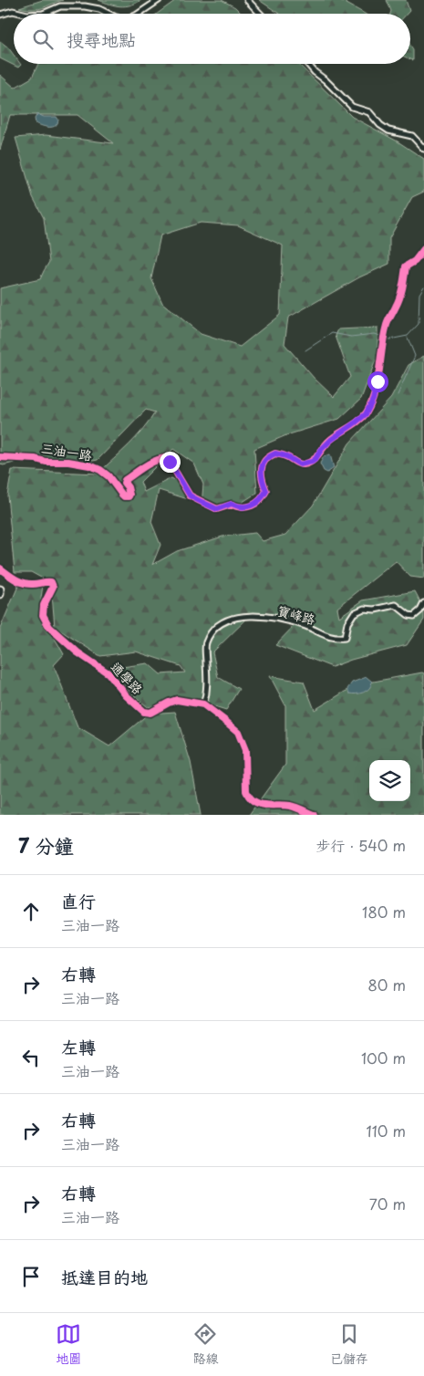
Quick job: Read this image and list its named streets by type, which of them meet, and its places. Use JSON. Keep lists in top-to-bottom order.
{
  "streets": {
    "street": ["三油一路", "寶峰路", "通學路"]
  },
  "crossings": [
    ["寶峰路", "通學路"]
  ],
  "page": {
    "search": "搜尋地點",
    "heading": ["7 分鐘", "步行 · 540 m"],
    "list": [
      ["直行", "三油一路", "180 m"],
      ["右轉", "三油一路", "80 m"],
      ["左轉", "三油一路", "100 m"],
      ["右轉", "三油一路", "110 m"],
      ["右轉", "三油一路", "70 m"],
      "抵達目的地"
    ],
    "nav": ["地圖", "路線", "已儲存"]
  }
}
